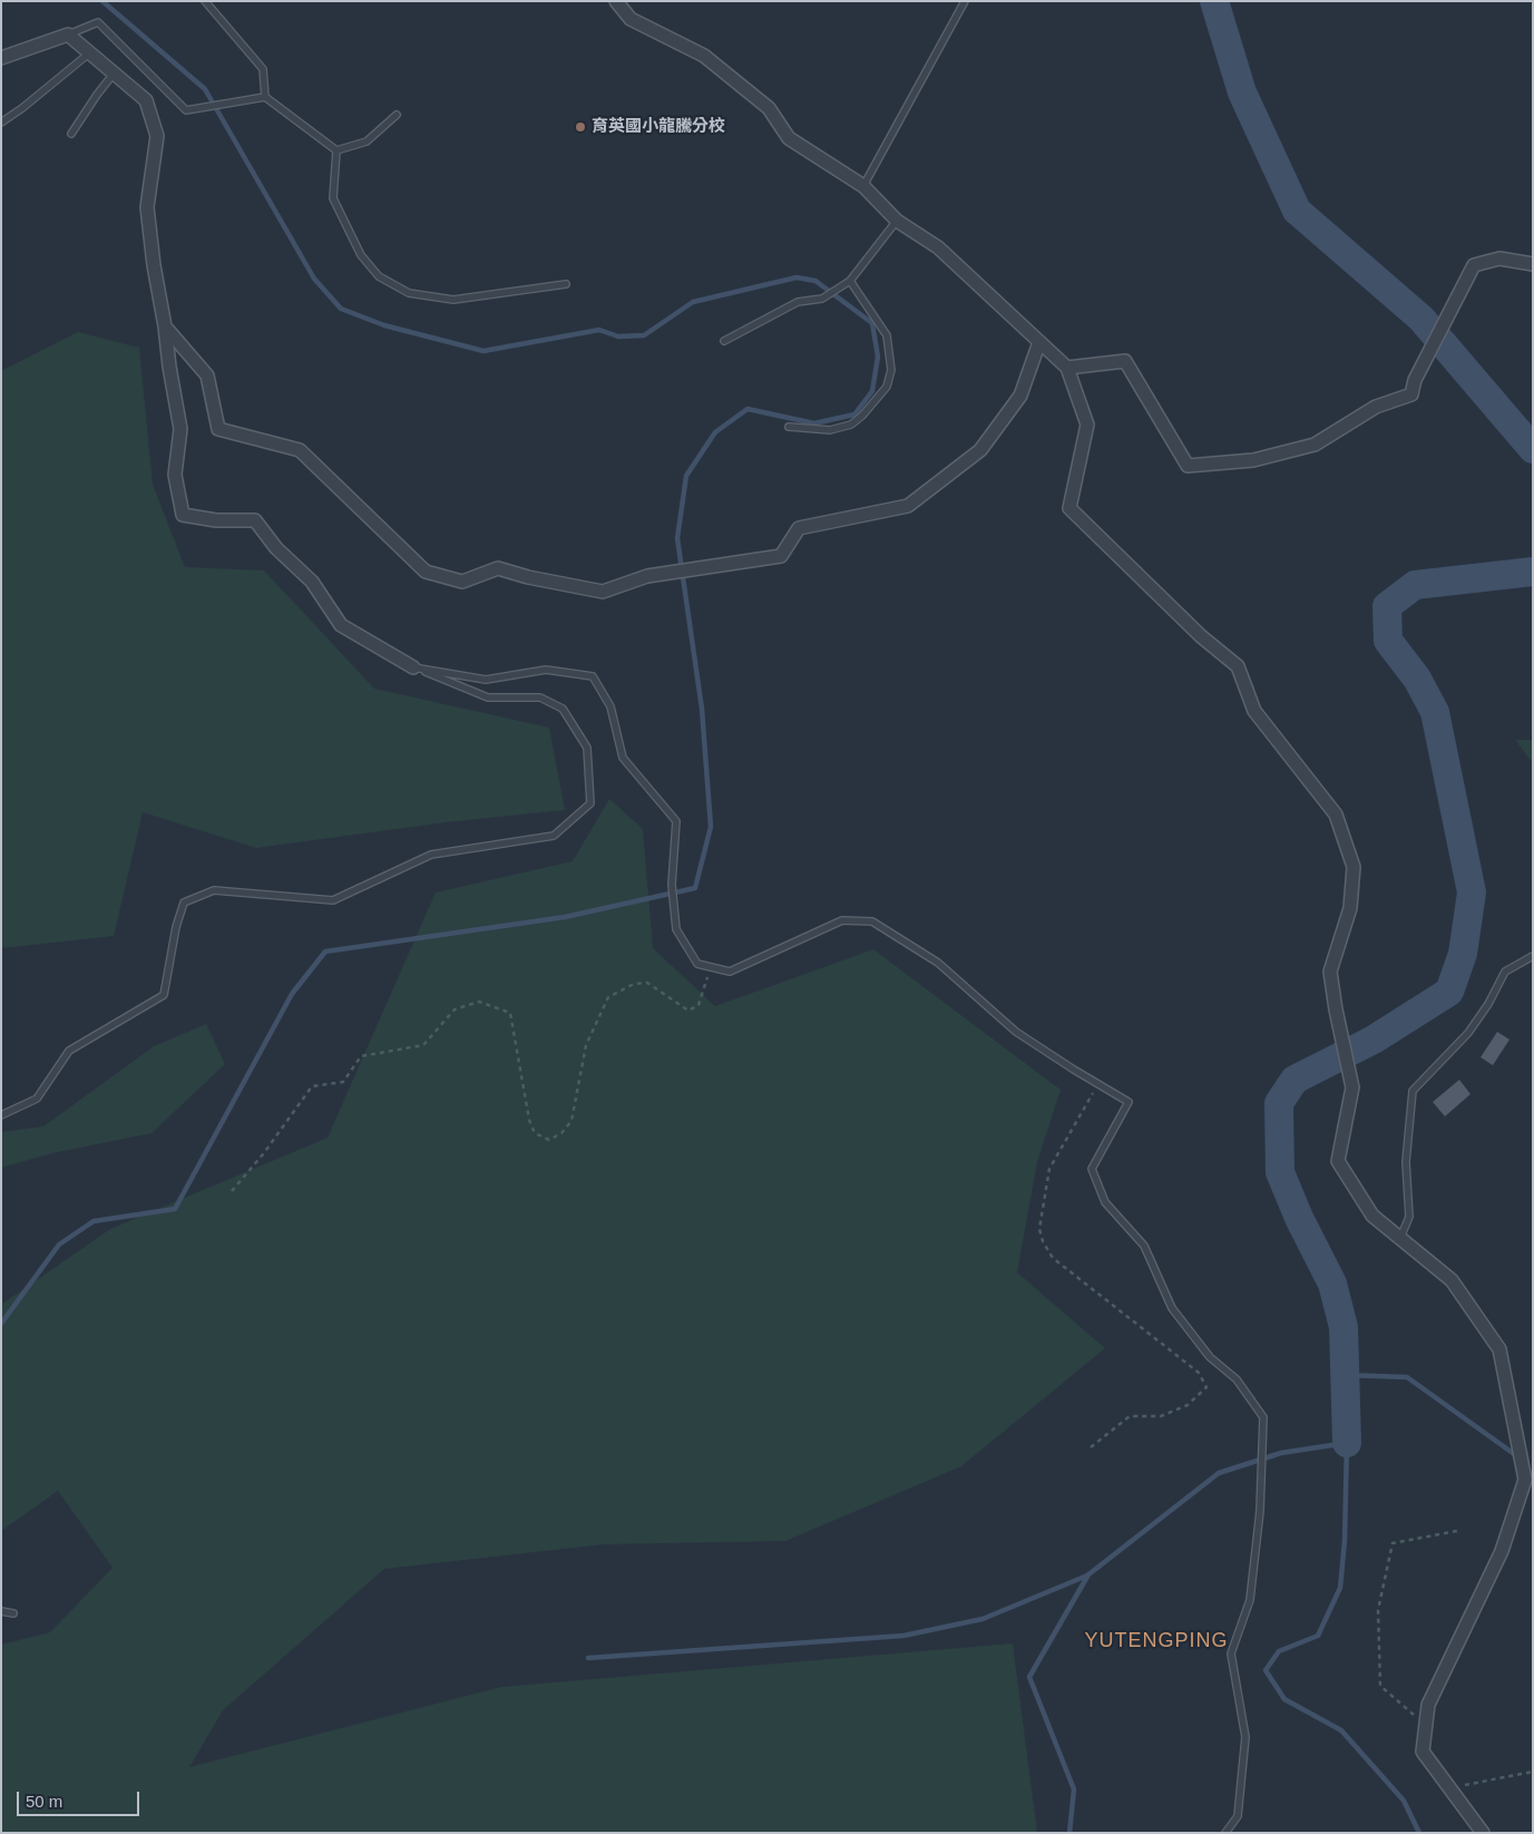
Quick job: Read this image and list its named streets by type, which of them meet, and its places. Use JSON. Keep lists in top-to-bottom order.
{
  "districts": ["YUTENGPING"],
  "places": ["育英國小龍騰分校"],
  "scale_bar": "50 m"
}
